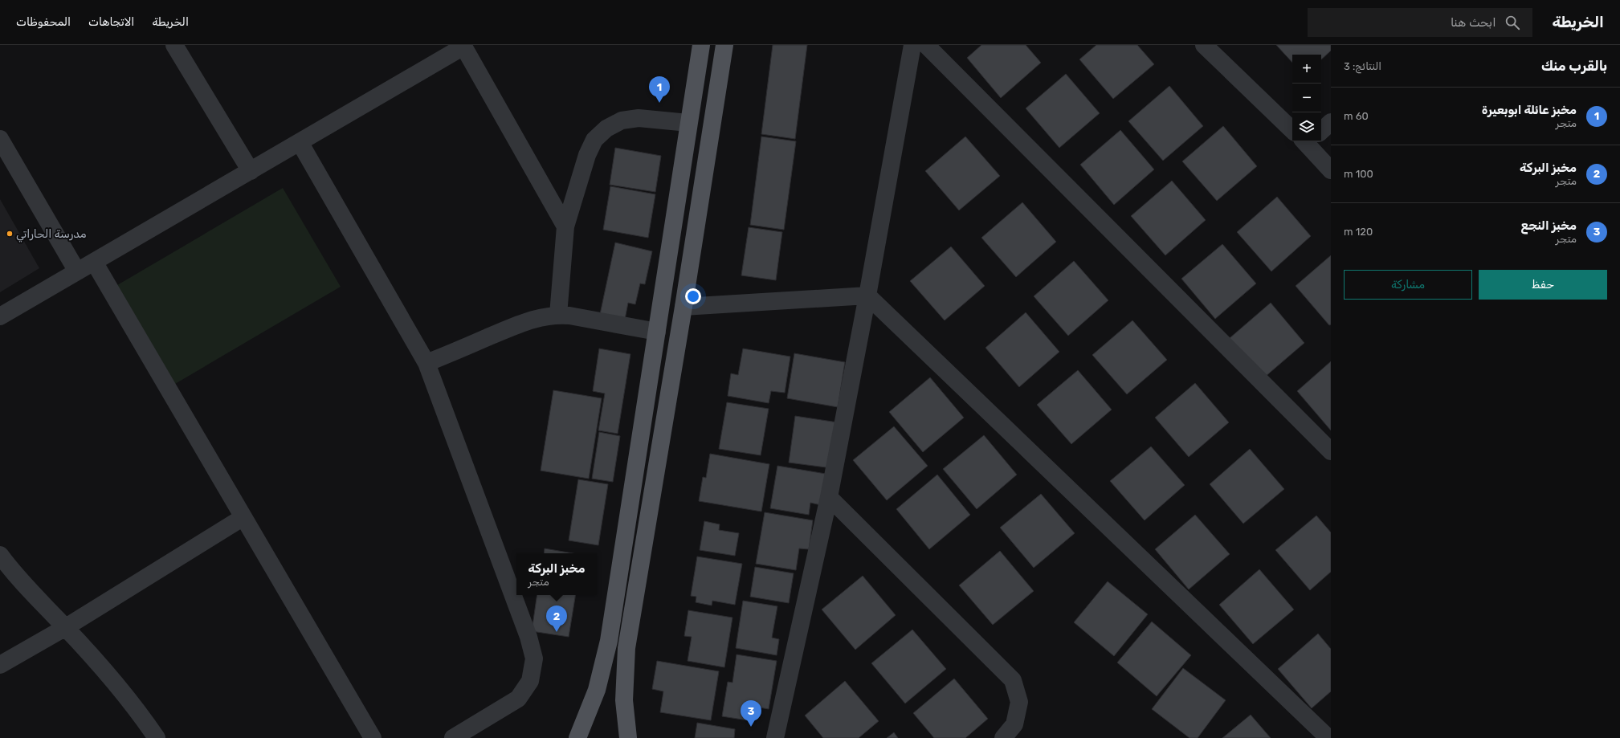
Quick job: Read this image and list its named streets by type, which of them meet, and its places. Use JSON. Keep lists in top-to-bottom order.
{
  "places": ["مدرسة الحاراتي"],
  "page": {
    "header": "الخريطة",
    "search": "ابحث هنا",
    "nav": ["الخريطة", "الاتجاهات", "المحفوظات"],
    "heading": ["بالقرب منك", "النتائج: 3"],
    "map_buttons": ["+", "−"],
    "pins": ["1", "2", "3"],
    "list": [
      {
        "mark": "1",
        "name": "مخبز عائلة ابوبعيرة",
        "note": "متجر",
        "value": "60 m"
      },
      {
        "mark": "2",
        "name": "مخبز البركة",
        "note": "متجر",
        "value": "100 m"
      },
      {
        "mark": "3",
        "name": "مخبز النجع",
        "note": "متجر",
        "value": "120 m"
      }
    ],
    "buttons": ["حفظ", "مشاركة"],
    "popup": ["مخبز البركة", "متجر"]
  }
}
